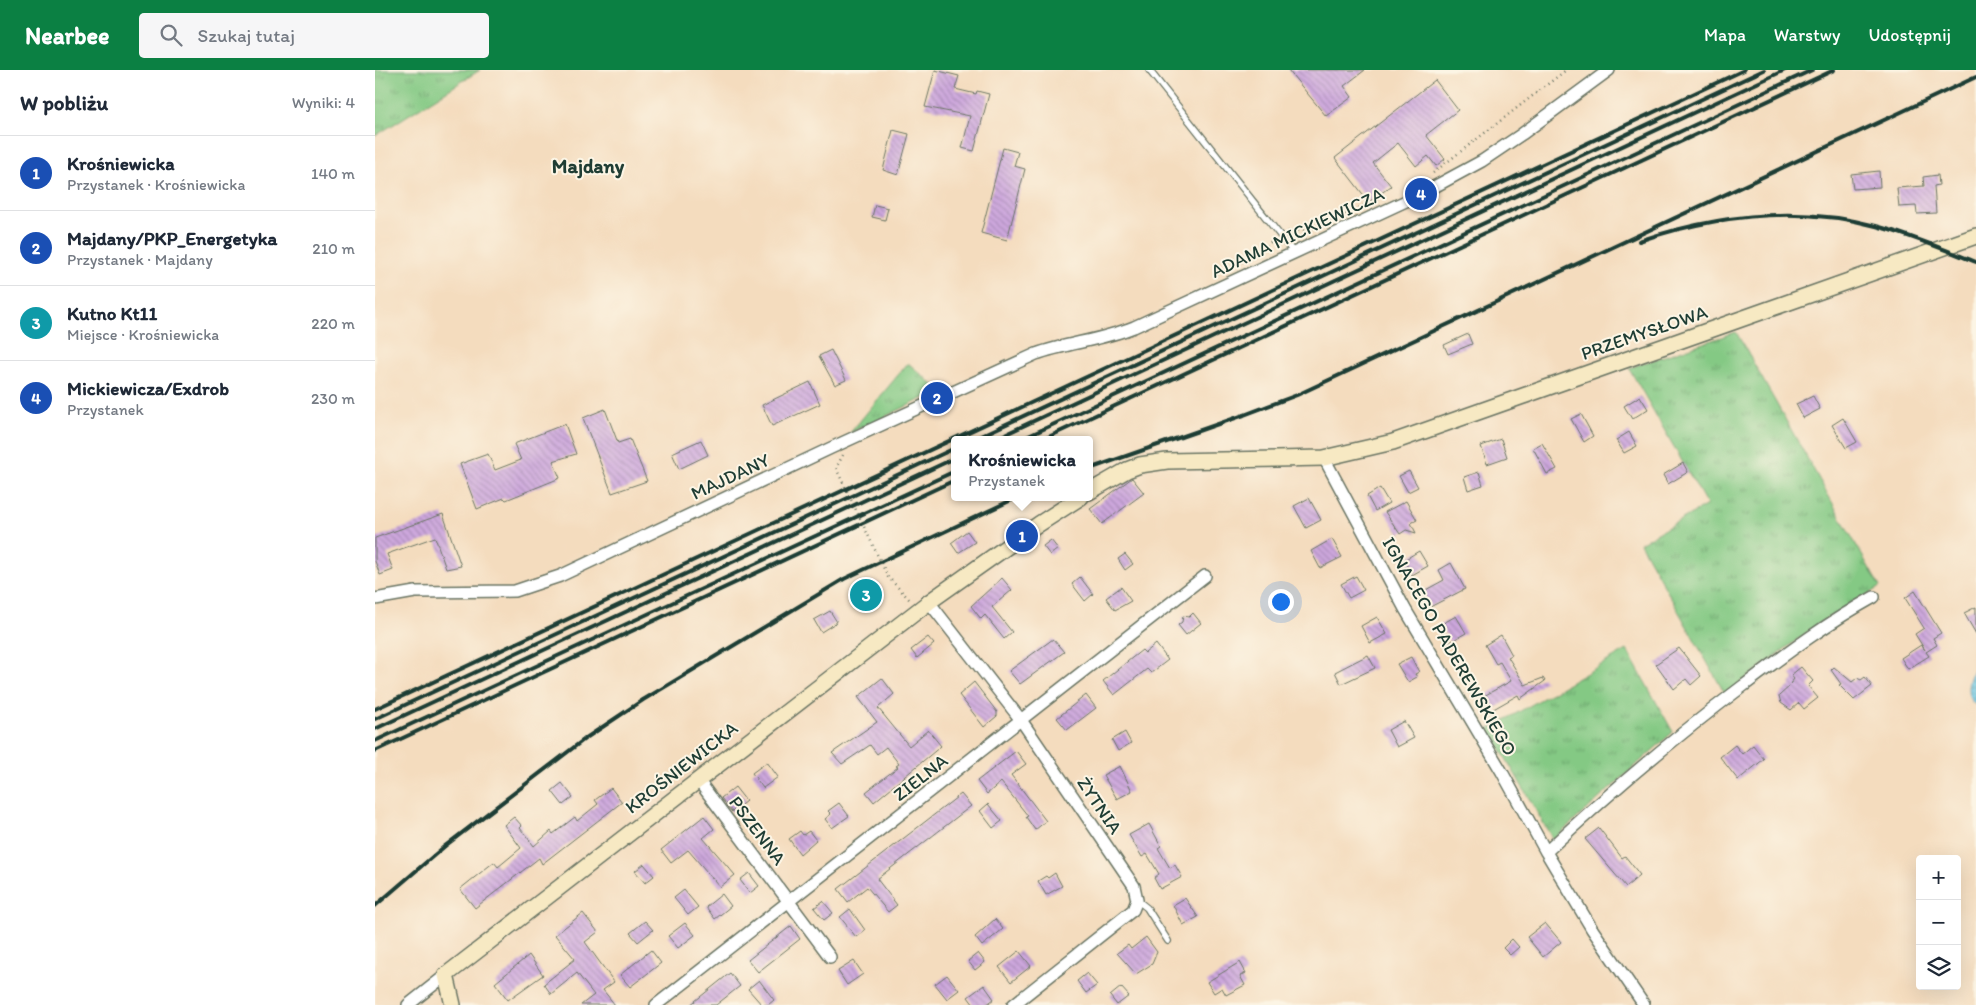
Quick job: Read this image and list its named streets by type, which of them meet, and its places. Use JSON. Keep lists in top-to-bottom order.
{
  "streets": {
    "street": [
      "ADAMA MICKIEWICZA",
      "PRZEMYSŁOWA",
      "MAJDANY",
      "IGNACEGO PADEREWSKIEGO",
      "KROŚNIEWICKA",
      "ZIELNA",
      "ŻYTNIA",
      "PSZENNA"
    ]
  },
  "crossings": [
    ["ADAMA MICKIEWICZA", "MAJDANY"],
    ["PRZEMYSŁOWA", "IGNACEGO PADEREWSKIEGO"],
    ["KROŚNIEWICKA", "ŻYTNIA"],
    ["KROŚNIEWICKA", "PSZENNA"],
    ["ZIELNA", "ŻYTNIA"],
    ["ZIELNA", "PSZENNA"]
  ],
  "districts": ["Majdany"],
  "page": {
    "header": "Nearbee",
    "search": "Szukaj tutaj",
    "nav": ["Mapa", "Warstwy", "Udostępnij"],
    "heading": ["W pobliżu", "Wyniki: 4"],
    "list": [
      {
        "mark": "1",
        "name": "Krośniewicka",
        "note": "Przystanek · Krośniewicka",
        "value": "140 m"
      },
      {
        "mark": "2",
        "name": "Majdany/PKP_Energetyka",
        "note": "Przystanek · Majdany",
        "value": "210 m"
      },
      {
        "mark": "3",
        "name": "Kutno Kt11",
        "note": "Miejsce · Krośniewicka",
        "value": "220 m"
      },
      {
        "mark": "4",
        "name": "Mickiewicza/Exdrob",
        "note": "Przystanek",
        "value": "230 m"
      }
    ],
    "pins": [
      "4",
      "2",
      "1",
      "3"
    ],
    "popup": ["Krośniewicka", "Przystanek"],
    "map_buttons": ["+", "−"]
  }
}
